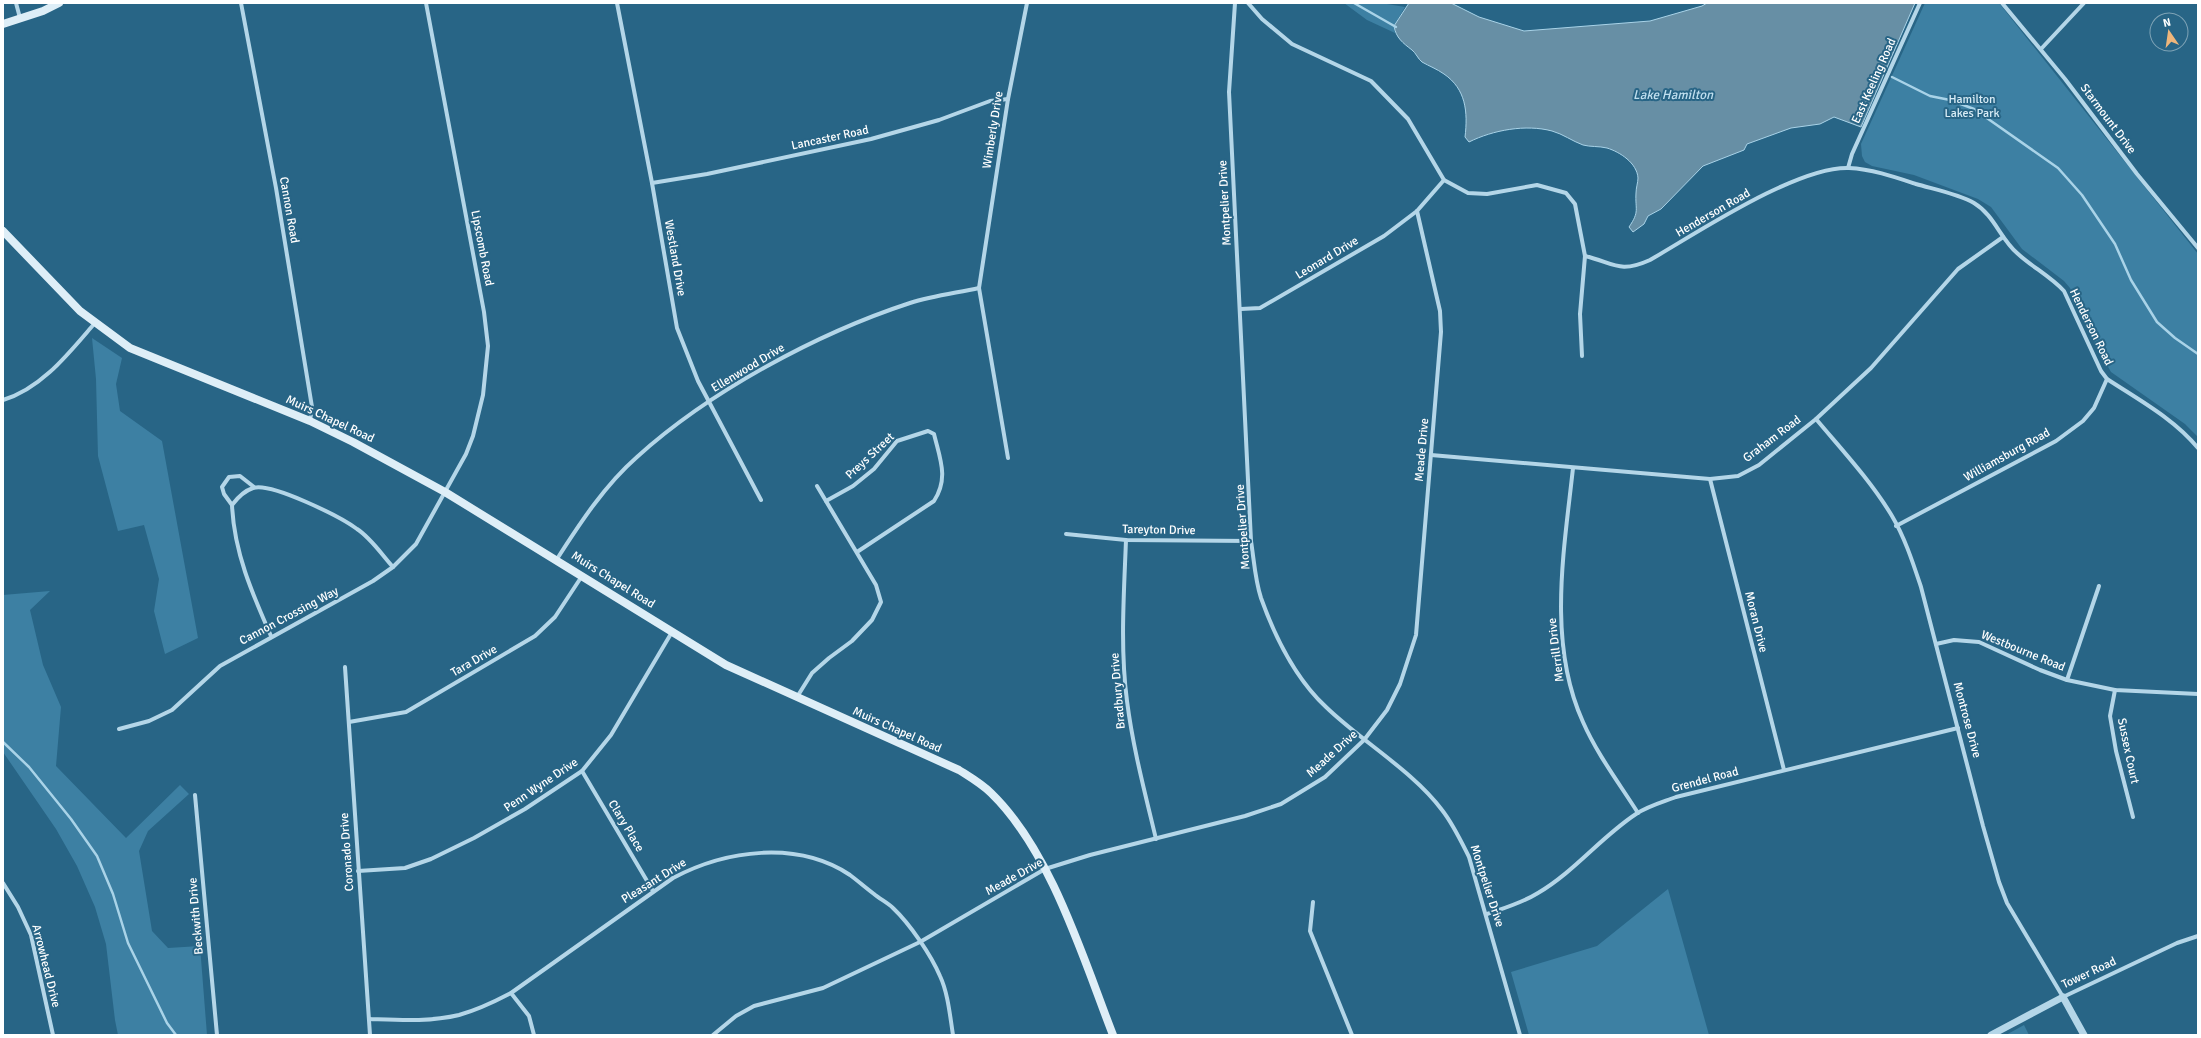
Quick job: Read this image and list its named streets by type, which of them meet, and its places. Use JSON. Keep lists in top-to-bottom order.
{
  "streets": {
    "main road": ["Muirs Chapel Road"],
    "street": [
      "East Keeling Road",
      "Starmount Drive",
      "Wimberly Drive",
      "Lancaster Road",
      "Montpelier Drive",
      "Cannon Road",
      "Henderson Road",
      "Lipscomb Road",
      "Westland Drive",
      "Leonard Drive",
      "Ellenwood Drive",
      "Graham Road",
      "Meade Drive",
      "Williamsburg Road",
      "Preys Street",
      "Tareyton Drive",
      "Cannon Crossing Way",
      "Moran Drive",
      "Merrill Drive",
      "Westbourne Road",
      "Tara Drive",
      "Bradbury Drive",
      "Montrose Drive",
      "Sussex Court",
      "Grendel Road",
      "Penn Wyne Drive",
      "Clary Place",
      "Coronado Drive",
      "Pleasant Drive",
      "Beckwith Drive",
      "Arrowhead Drive",
      "Tower Road"
    ]
  },
  "crossings": [
    ["East Keeling Road", "Henderson Road"],
    ["Wimberly Drive", "Lancaster Road"],
    ["Wimberly Drive", "Ellenwood Drive"],
    ["Lancaster Road", "Westland Drive"],
    ["Montpelier Drive", "Leonard Drive"],
    ["Montpelier Drive", "Meade Drive"],
    ["Montpelier Drive", "Tareyton Drive"],
    ["Montpelier Drive", "Grendel Road"],
    ["Cannon Road", "Muirs Chapel Road"],
    ["Henderson Road", "Graham Road"],
    ["Henderson Road", "Williamsburg Road"],
    ["Lipscomb Road", "Muirs Chapel Road"],
    ["Lipscomb Road", "Cannon Crossing Way"],
    ["Westland Drive", "Ellenwood Drive"],
    ["Leonard Drive", "Meade Drive"],
    ["Ellenwood Drive", "Muirs Chapel Road"],
    ["Muirs Chapel Road", "Meade Drive"],
    ["Muirs Chapel Road", "Cannon Crossing Way"],
    ["Muirs Chapel Road", "Tara Drive"],
    ["Muirs Chapel Road", "Penn Wyne Drive"],
    ["Graham Road", "Meade Drive"],
    ["Graham Road", "Moran Drive"],
    ["Graham Road", "Merrill Drive"],
    ["Graham Road", "Montrose Drive"],
    ["Meade Drive", "Bradbury Drive"],
    ["Meade Drive", "Pleasant Drive"],
    ["Williamsburg Road", "Montrose Drive"],
    ["Tareyton Drive", "Bradbury Drive"],
    ["Moran Drive", "Grendel Road"],
    ["Merrill Drive", "Grendel Road"],
    ["Westbourne Road", "Montrose Drive"],
    ["Westbourne Road", "Sussex Court"],
    ["Tara Drive", "Coronado Drive"],
    ["Montrose Drive", "Grendel Road"],
    ["Montrose Drive", "Tower Road"],
    ["Penn Wyne Drive", "Clary Place"],
    ["Penn Wyne Drive", "Coronado Drive"],
    ["Clary Place", "Pleasant Drive"],
    ["Coronado Drive", "Pleasant Drive"]
  ],
  "water": ["Lake Hamilton"],
  "parks": ["Hamilton Lakes Park"],
  "north": "top"
}
